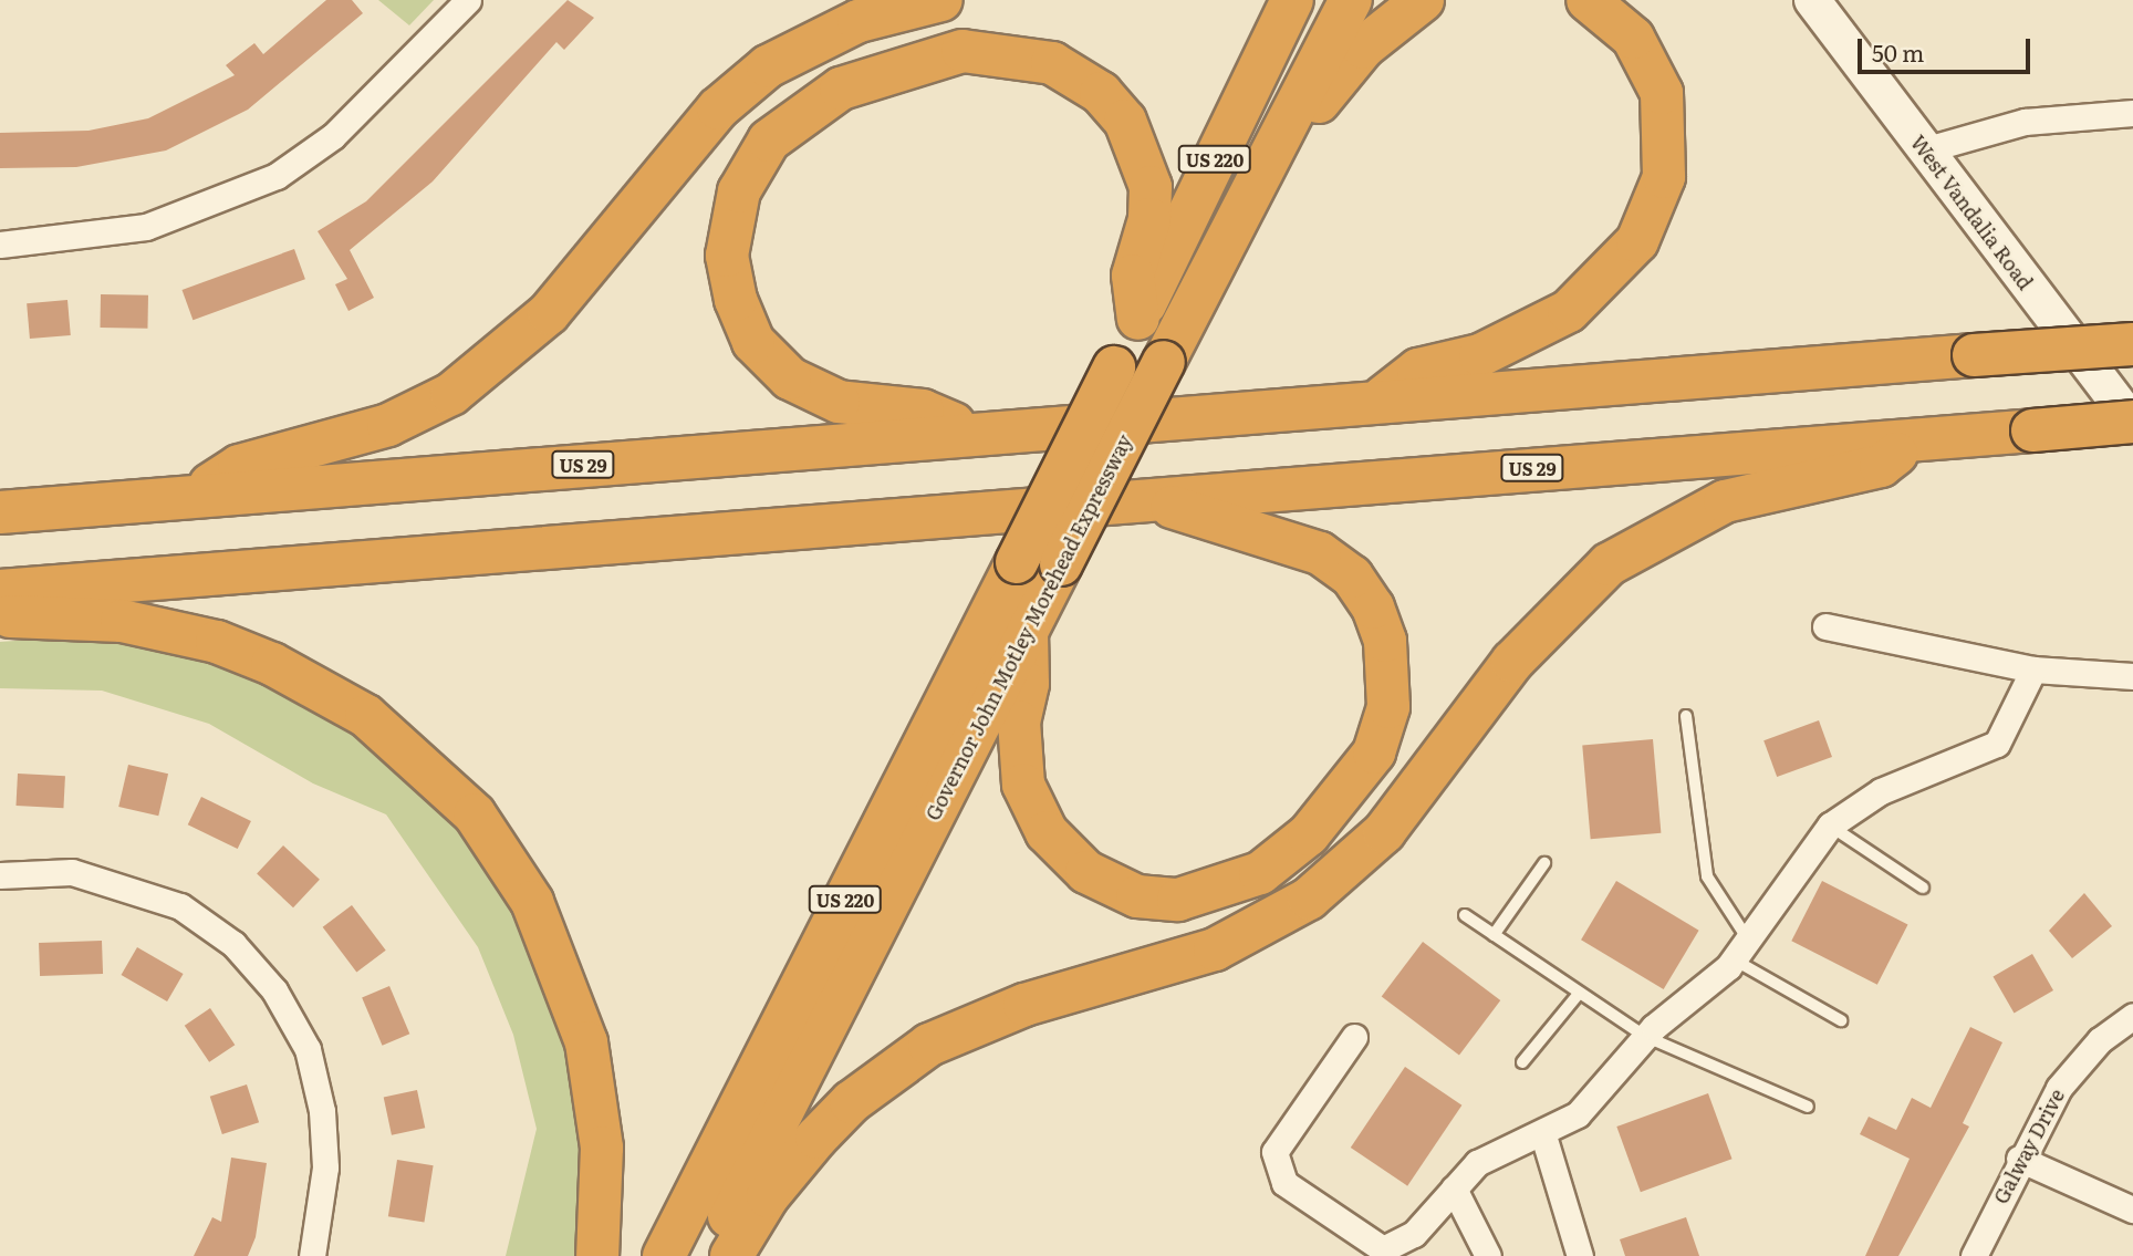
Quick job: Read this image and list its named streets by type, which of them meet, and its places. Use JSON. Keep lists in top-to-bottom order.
{
  "streets": {
    "highway": ["US 220", "US 29", "Governor John Motley Morehead Expressway"],
    "main road": ["West Vandalia Road"],
    "street": ["Galway Drive"]
  },
  "crossings": [
    ["West Vandalia Road", "US 29"]
  ],
  "scale_bar": "50 m"
}
